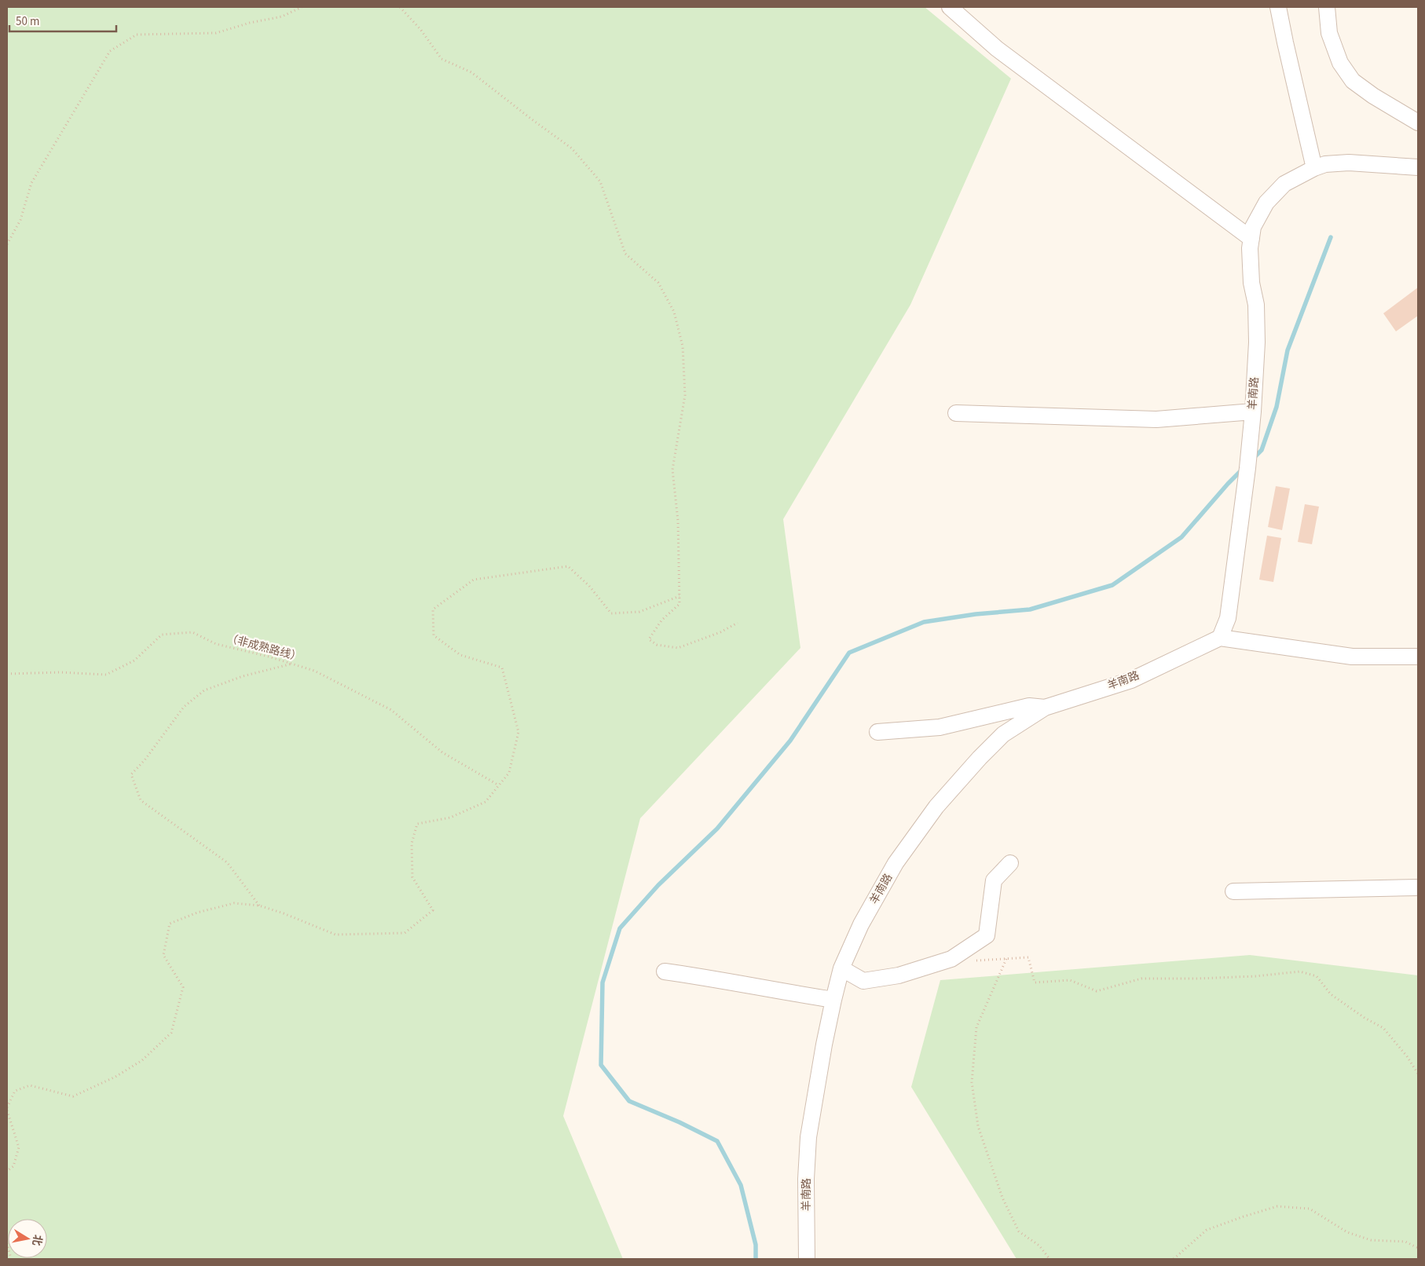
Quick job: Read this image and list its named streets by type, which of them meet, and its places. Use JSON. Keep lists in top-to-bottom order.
{
  "streets": {
    "street": ["羊南路"],
    "path": ["（非成熟路线）"]
  },
  "scale_bar": "50 m",
  "north": "right"
}
